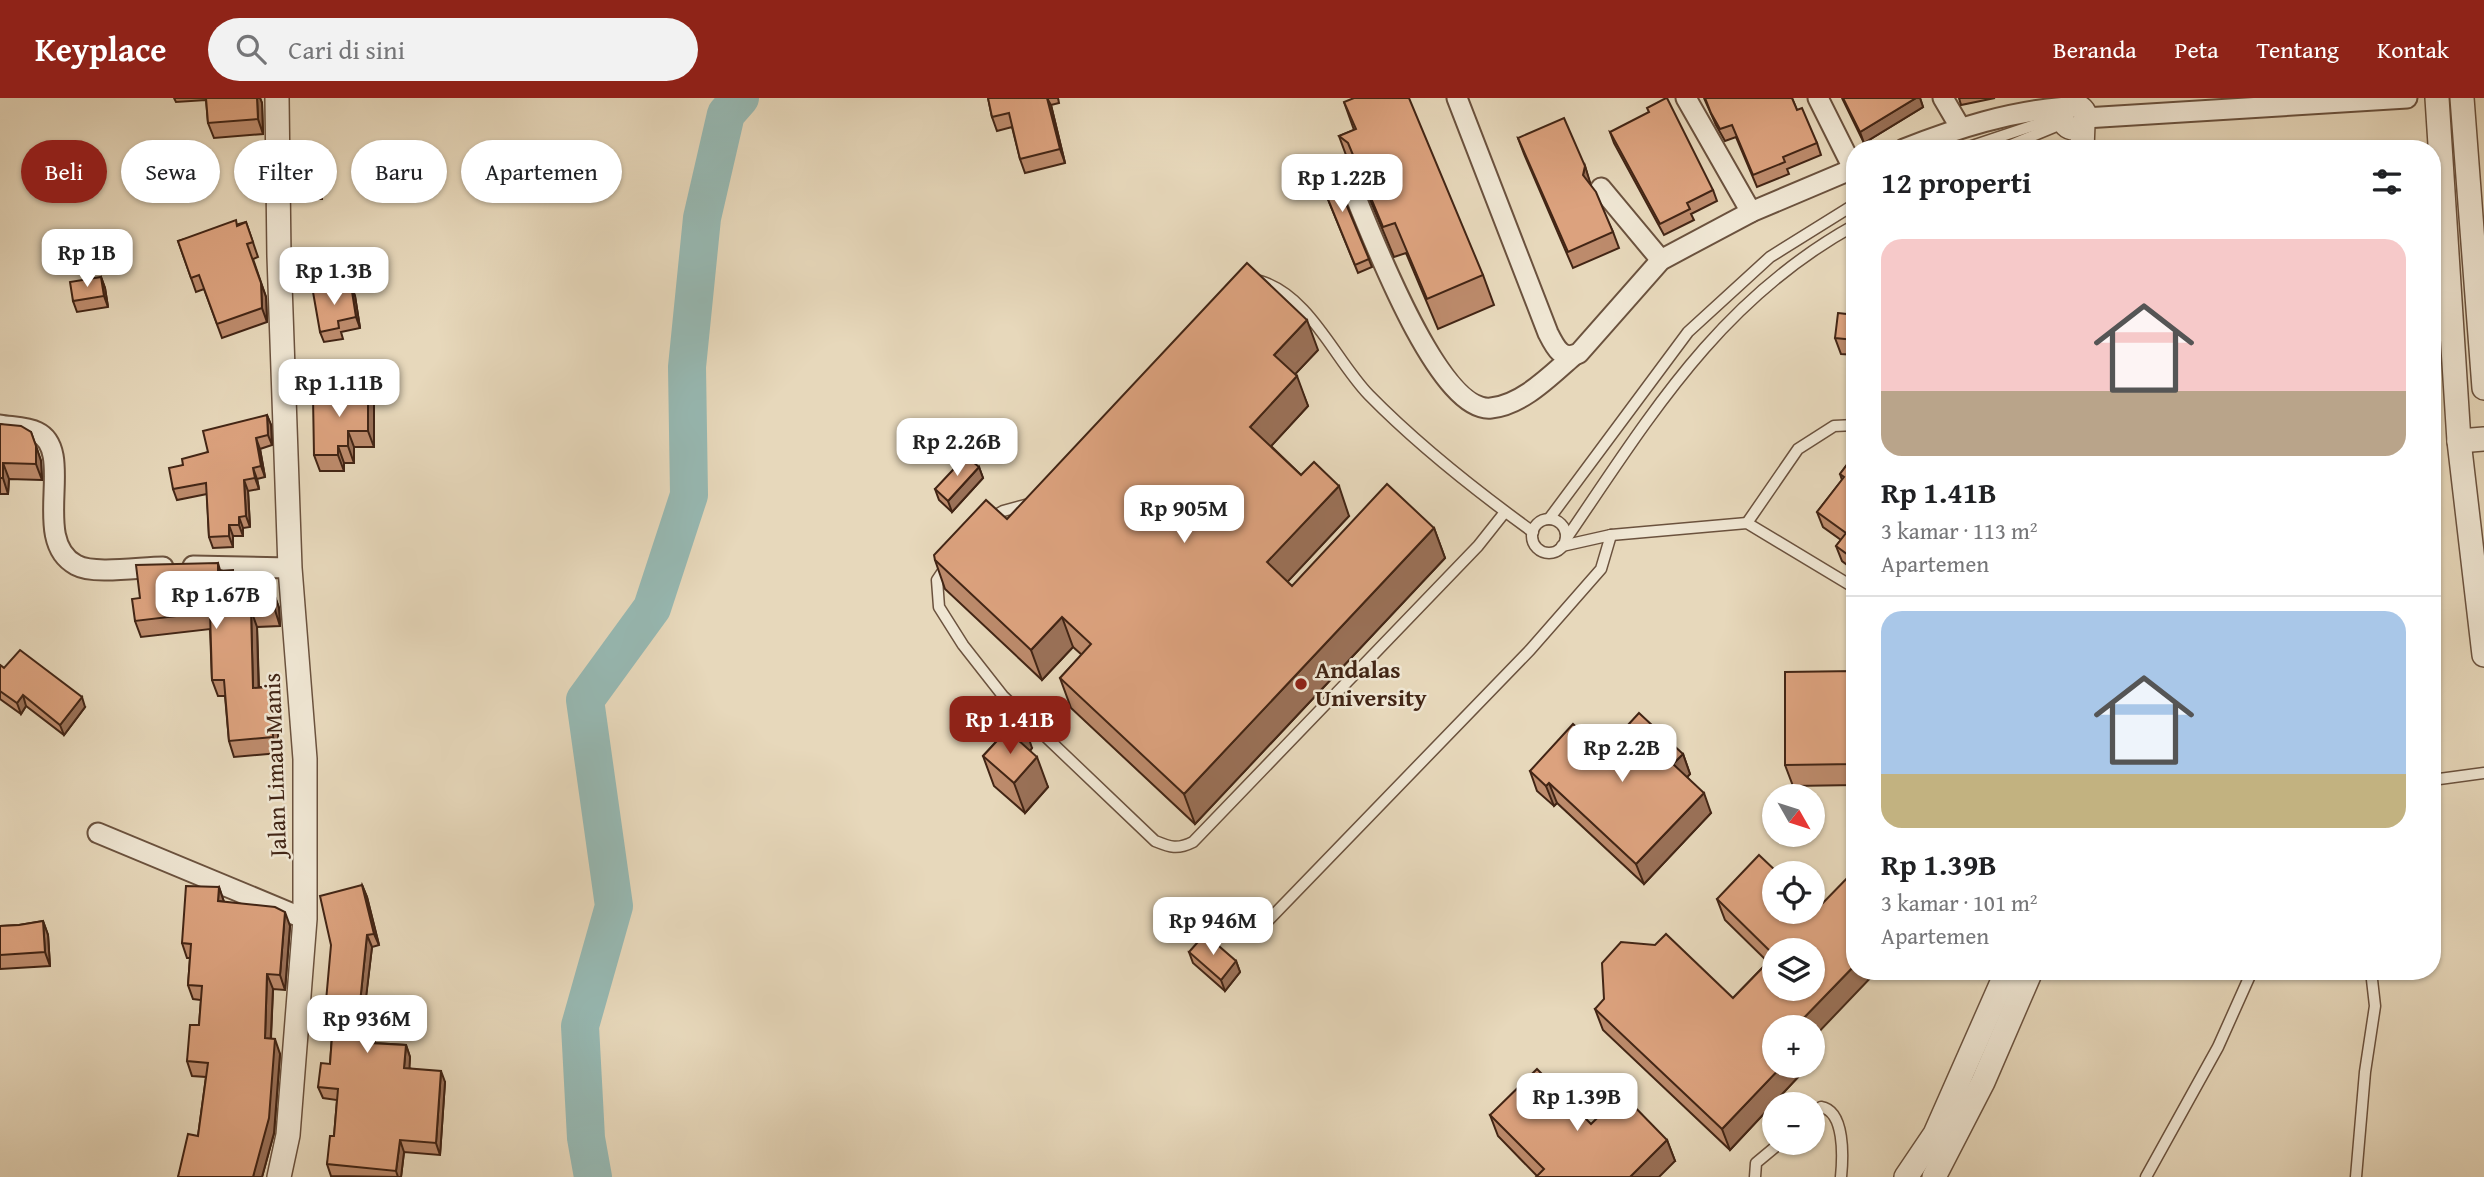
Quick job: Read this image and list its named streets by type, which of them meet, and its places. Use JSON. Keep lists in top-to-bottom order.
{
  "streets": {
    "street": ["Jalan Limau Manis"]
  },
  "places": ["Andalas University"],
  "north": "bottom right",
  "page": {
    "header": "Keyplace",
    "search": "Cari di sini",
    "nav": [
      "Beranda",
      "Peta",
      "Tentang",
      "Kontak"
    ],
    "chip": [
      "Beli",
      "Sewa",
      "Filter",
      "Baru",
      "Apartemen"
    ],
    "heading": "12 properti",
    "price": [
      "Rp 1.22B",
      "Rp 1B",
      "Rp 1.3B",
      "Rp 1.11B",
      "Rp 2.26B",
      "Rp 905M",
      "Rp 1.67B",
      "Rp 1.41B",
      "Rp 2.2B",
      "Rp 946M",
      "Rp 936M",
      "Rp 1.39B"
    ],
    "list": [
      {
        "name": "Rp 1.41B",
        "note": "3 kamar · 113 m² · Apartemen"
      },
      {
        "name": "Rp 1.39B",
        "note": "3 kamar · 101 m² · Apartemen"
      }
    ],
    "map_buttons": ["+", "−"]
  }
}
